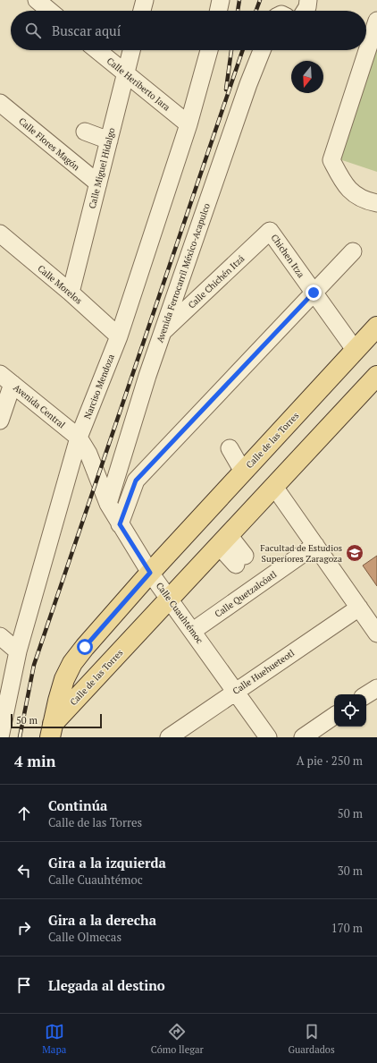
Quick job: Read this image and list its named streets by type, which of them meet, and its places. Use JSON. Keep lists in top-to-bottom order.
{
  "streets": {
    "main road": ["Calle de las Torres"],
    "street": [
      "Calle Heriberto Jara",
      "Calle Flores Magón",
      "Calle Miguel Hidalgo",
      "Chichen Itza",
      "Avenida Ferrocarril México-Acapulco",
      "Calle Chichén Itzá",
      "Calle Morelos",
      "Narciso Mendoza",
      "Avenida Central",
      "Calle Quetzalcóatl",
      "Calle Cuauhtémoc",
      "Calle Huehueteotl"
    ]
  },
  "crossings": [
    ["Calle Heriberto Jara", "Calle Miguel Hidalgo"],
    ["Calle Heriberto Jara", "Narciso Mendoza"],
    ["Calle Flores Magón", "Calle Miguel Hidalgo"],
    ["Calle Miguel Hidalgo", "Calle Morelos"],
    ["Chichen Itza", "Calle Chichén Itzá"],
    ["Chichen Itza", "Calle de las Torres"],
    ["Avenida Ferrocarril México-Acapulco", "Calle Chichén Itzá"],
    ["Avenida Ferrocarril México-Acapulco", "Calle Cuauhtémoc"],
    ["Calle Morelos", "Narciso Mendoza"],
    ["Narciso Mendoza", "Avenida Central"],
    ["Narciso Mendoza", "Calle Cuauhtémoc"],
    ["Avenida Central", "Calle Cuauhtémoc"],
    ["Calle de las Torres", "Calle Cuauhtémoc"],
    ["Calle Quetzalcóatl", "Calle Cuauhtémoc"],
    ["Calle Cuauhtémoc", "Calle Huehueteotl"]
  ],
  "places": {
    "school or university": ["Facultad de Estudios Superiores Zaragoza"]
  },
  "scale_bar": "50 m",
  "north": "bottom",
  "page": {
    "search": "Buscar aquí",
    "scale": "50 m",
    "heading": ["4 min", "A pie · 250 m"],
    "list": [
      ["Continúa", "Calle de las Torres", "50 m"],
      ["Gira a la izquierda", "Calle Cuauhtémoc", "30 m"],
      ["Gira a la derecha", "Calle Olmecas", "170 m"],
      "Llegada al destino"
    ],
    "nav": ["Mapa", "Cómo llegar", "Guardados"]
  }
}
